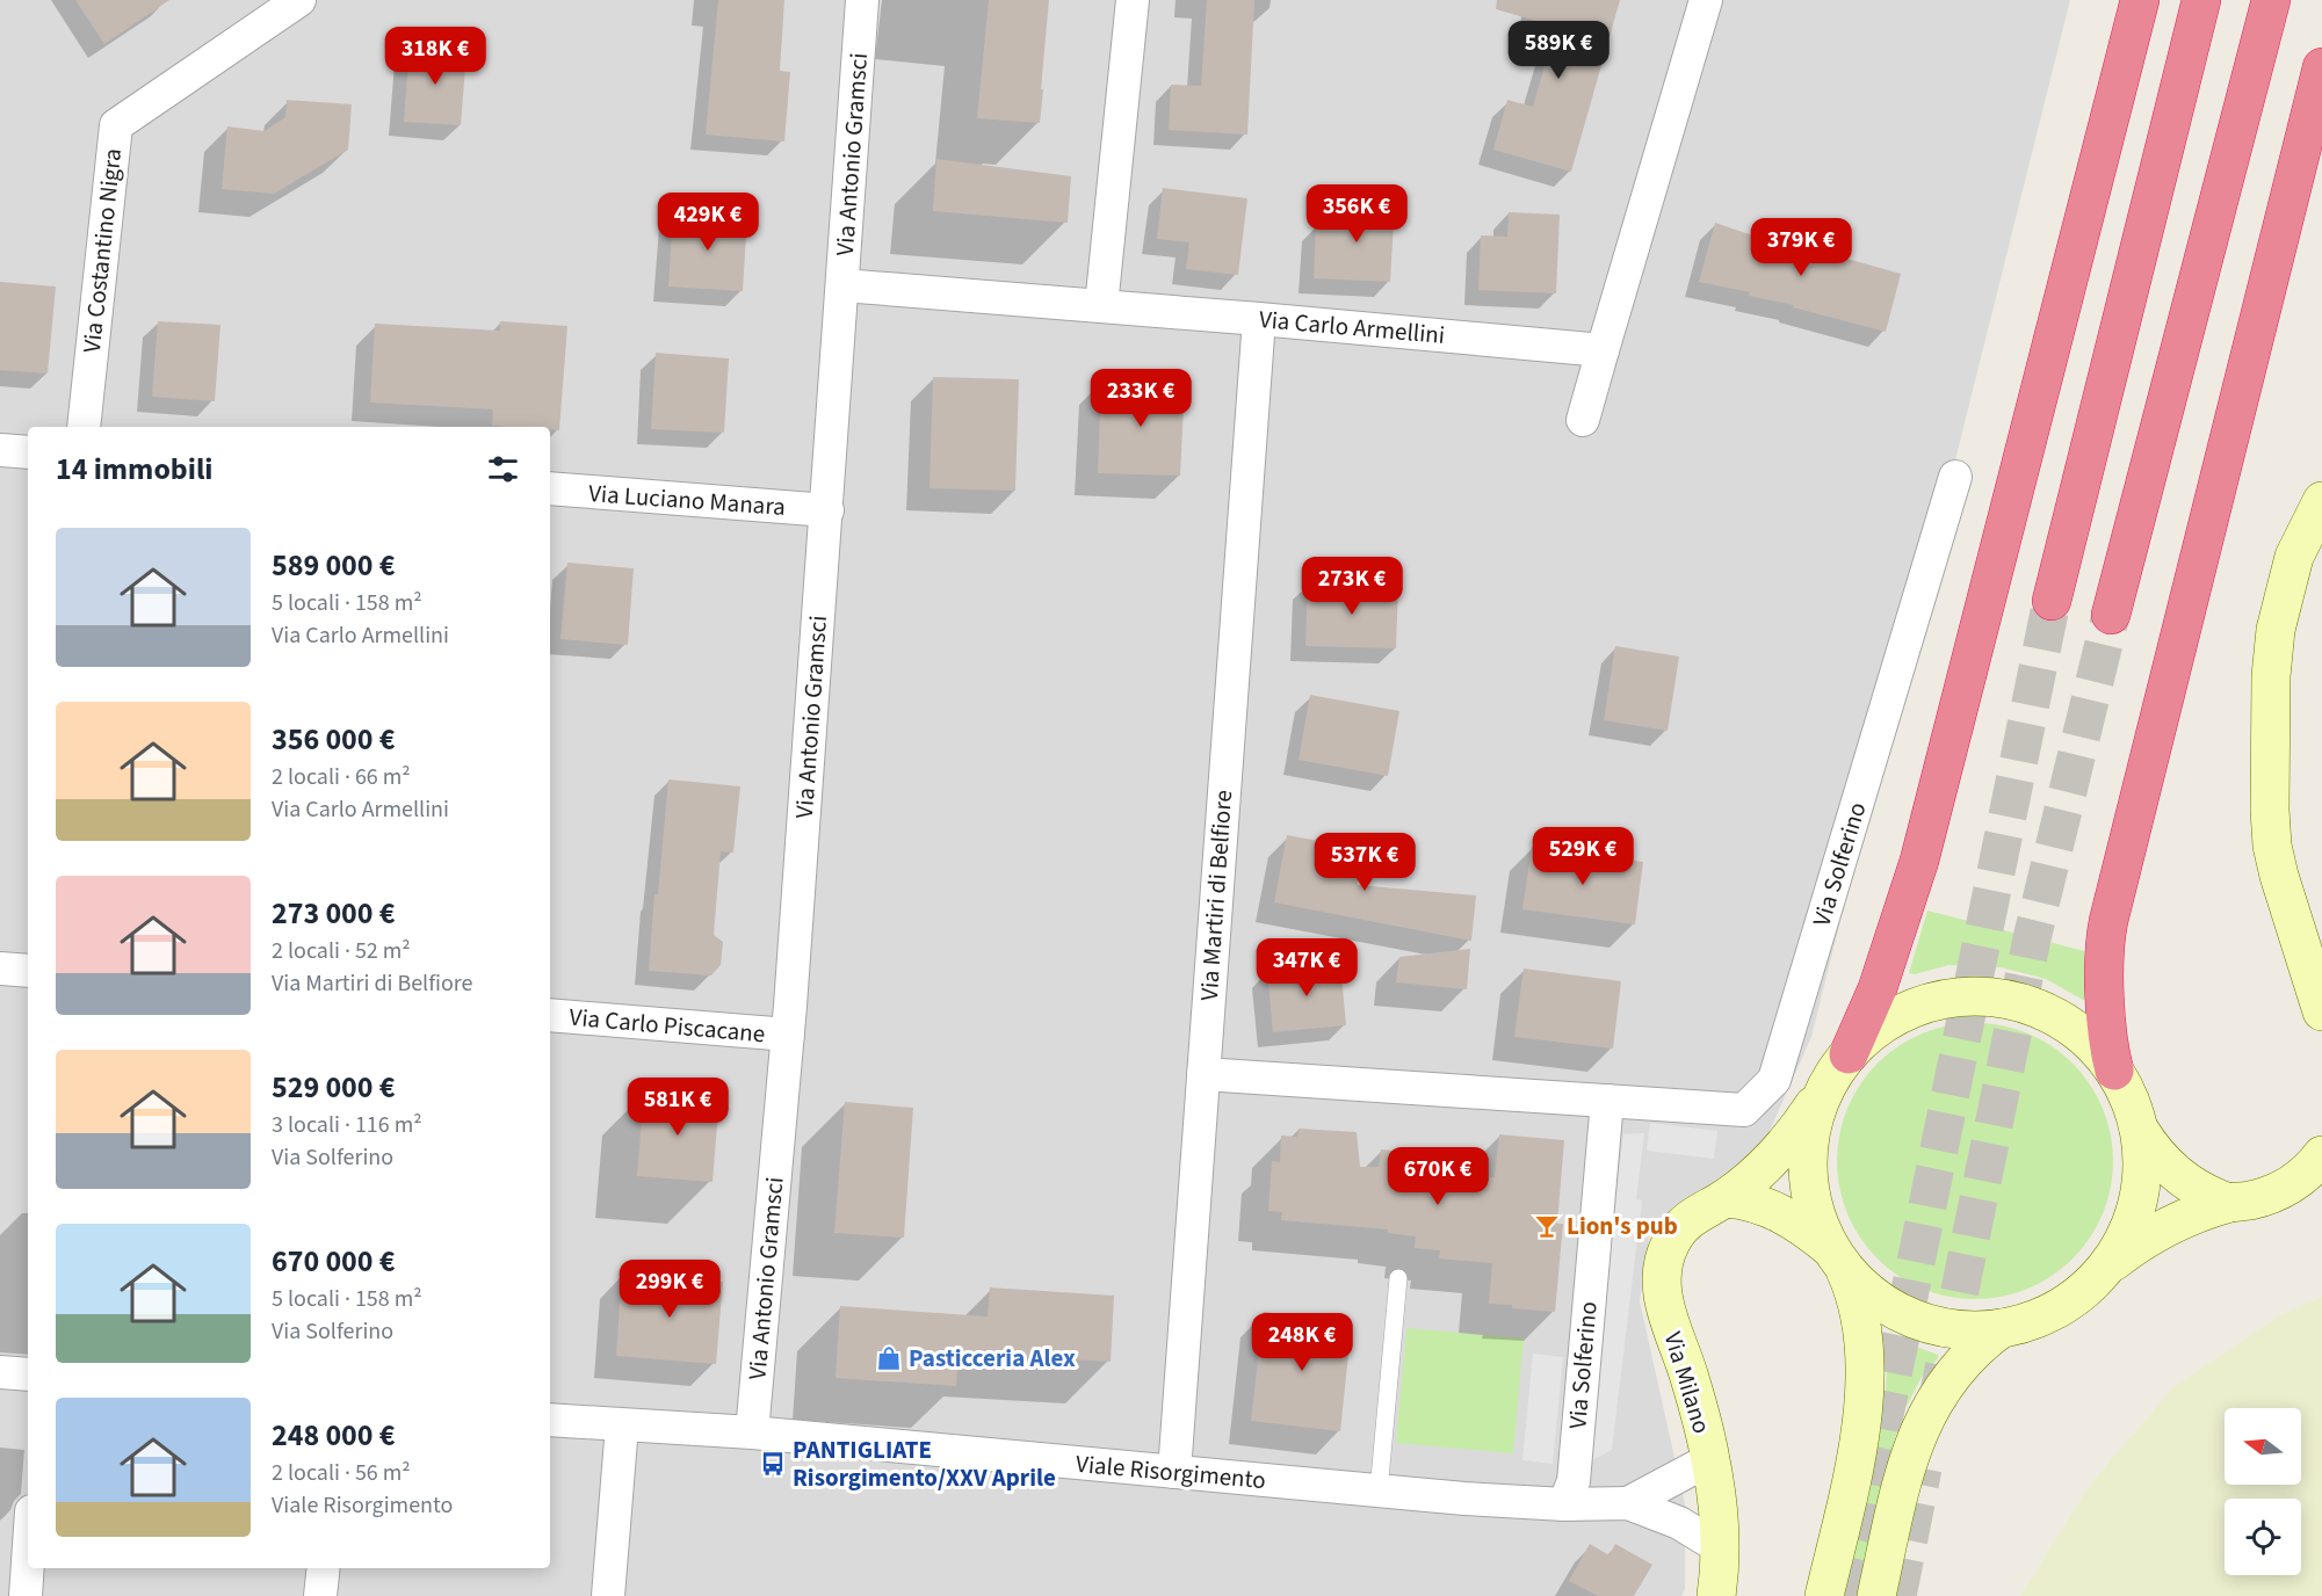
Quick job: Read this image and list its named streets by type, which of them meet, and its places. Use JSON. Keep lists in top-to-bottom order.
{
  "streets": {
    "main road": ["Via Milano"],
    "street": [
      "Via Antonio Gramsci",
      "Via Costantino Nigra",
      "Via Carlo Armellini",
      "Via Luciano Manara",
      "Via Solferino",
      "Via Martiri di Belfiore",
      "Via Carlo Piscacane",
      "Viale Risorgimento"
    ]
  },
  "crossings": [
    ["Via Antonio Gramsci", "Via Carlo Armellini"],
    ["Via Antonio Gramsci", "Via Luciano Manara"],
    ["Via Antonio Gramsci", "Via Carlo Piscacane"],
    ["Via Antonio Gramsci", "Viale Risorgimento"],
    ["Via Carlo Armellini", "Via Martiri di Belfiore"],
    ["Via Solferino", "Via Martiri di Belfiore"],
    ["Via Solferino", "Viale Risorgimento"],
    ["Via Martiri di Belfiore", "Viale Risorgimento"],
    ["Via Milano", "Viale Risorgimento"]
  ],
  "places": {
    "bar": ["Lion's pub"],
    "shop": ["Pasticceria Alex"],
    "bus stop": ["PANTIGLIATE Risorgimento/XXV Aprile"]
  },
  "north": "left",
  "page": {
    "price": [
      "589K €",
      "318K €",
      "356K €",
      "429K €",
      "379K €",
      "233K €",
      "273K €",
      "529K €",
      "537K €",
      "347K €",
      "581K €",
      "670K €",
      "299K €",
      "248K €"
    ],
    "heading": "14 immobili",
    "list": [
      {
        "name": "589 000 €",
        "note": "5 locali · 158 m² · Via Carlo Armellini"
      },
      {
        "name": "356 000 €",
        "note": "2 locali · 66 m² · Via Carlo Armellini"
      },
      {
        "name": "273 000 €",
        "note": "2 locali · 52 m² · Via Martiri di Belfiore"
      },
      {
        "name": "529 000 €",
        "note": "3 locali · 116 m² · Via Solferino"
      },
      {
        "name": "670 000 €",
        "note": "5 locali · 158 m² · Via Solferino"
      },
      {
        "name": "248 000 €",
        "note": "2 locali · 56 m² · Viale Risorgimento"
      }
    ]
  }
}
